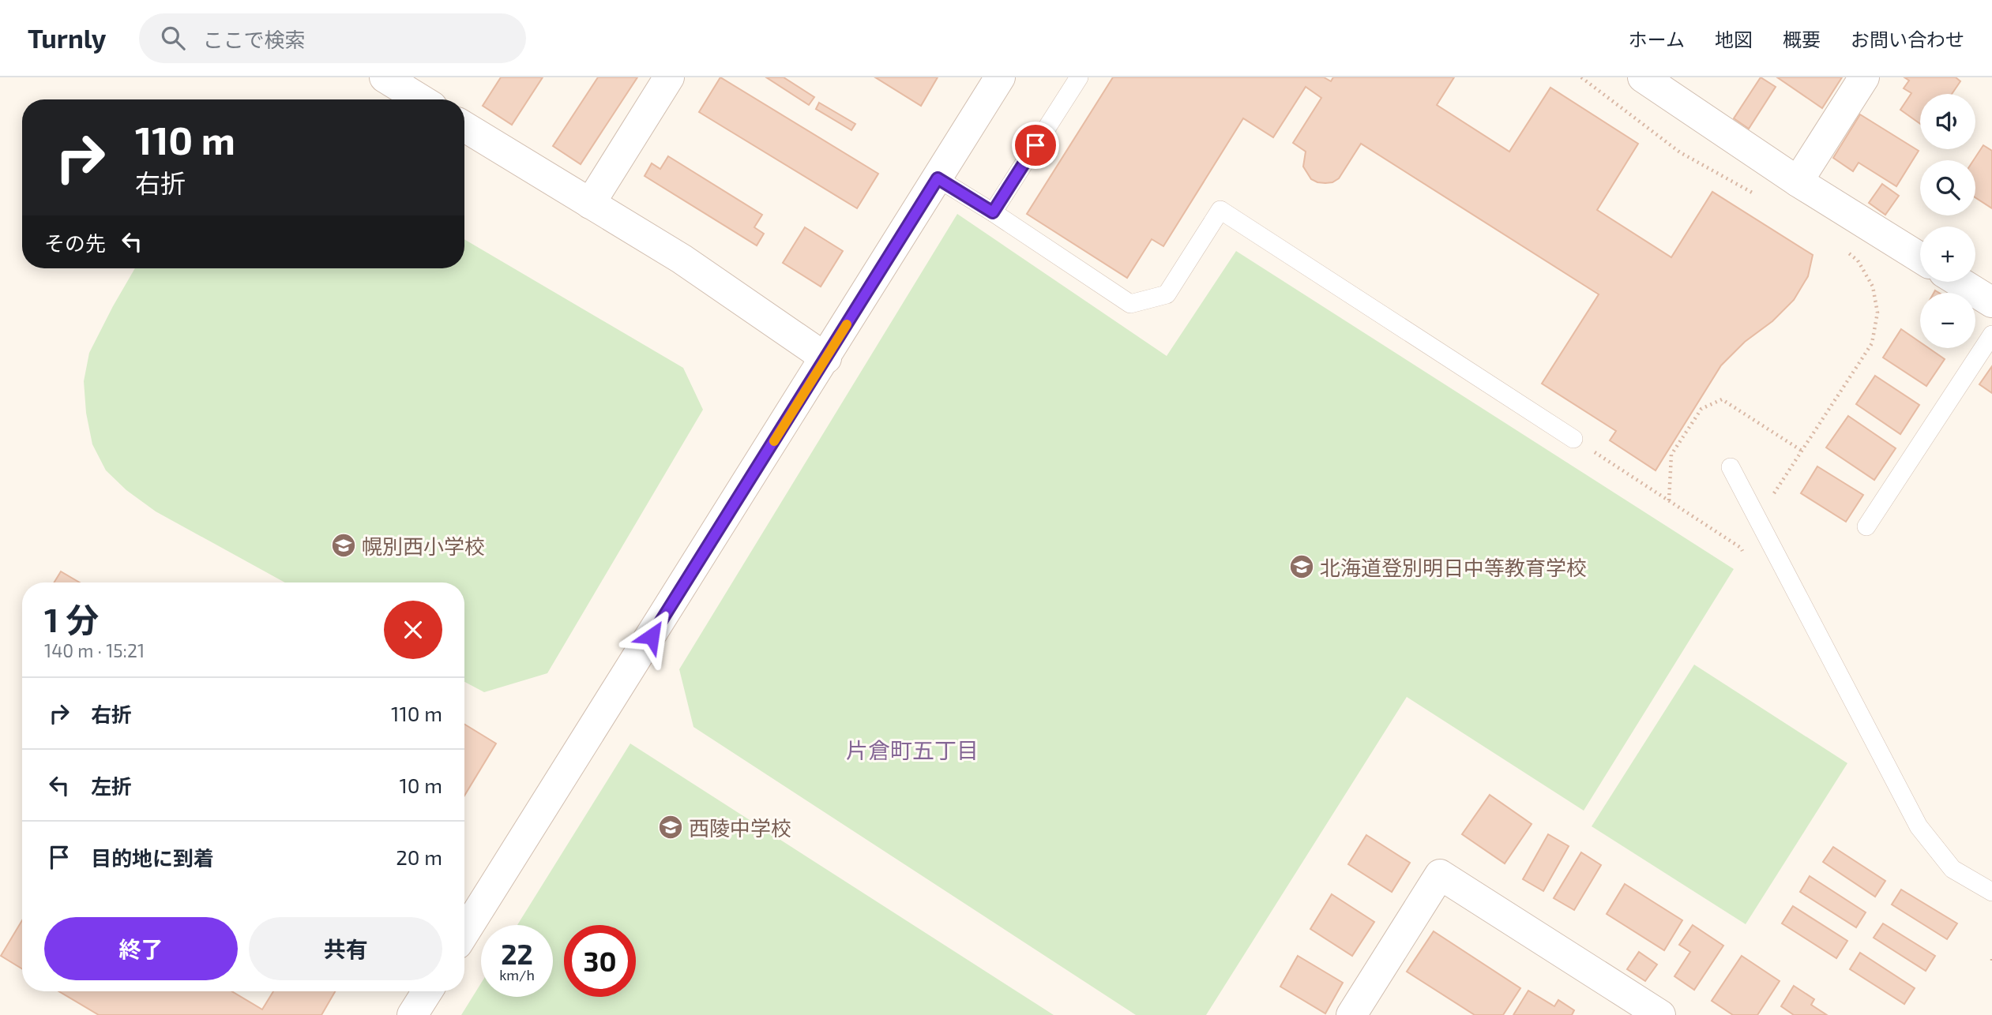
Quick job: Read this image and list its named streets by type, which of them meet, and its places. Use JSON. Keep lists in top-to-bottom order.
{
  "districts": ["片倉町五丁目"],
  "places": {
    "school or university": ["幌別西小学校", "北海道登別明日中等教育学校", "西陵中学校"]
  },
  "page": {
    "header": "Turnly",
    "search": "ここで検索",
    "nav": [
      "ホーム",
      "地図",
      "概要",
      "お問い合わせ"
    ],
    "map_buttons": ["+", "−"],
    "turn": ["110 m", "右折"],
    "then": "その先",
    "heading": ["1 分", "140 m · 15:21"],
    "list": [
      {
        "name": "右折",
        "value": "110 m"
      },
      {
        "name": "左折",
        "value": "10 m"
      },
      {
        "name": "目的地に到着",
        "value": "20 m"
      }
    ],
    "buttons": ["終了", "共有"],
    "speed": "22 km/h",
    "limit": "30"
  }
}
